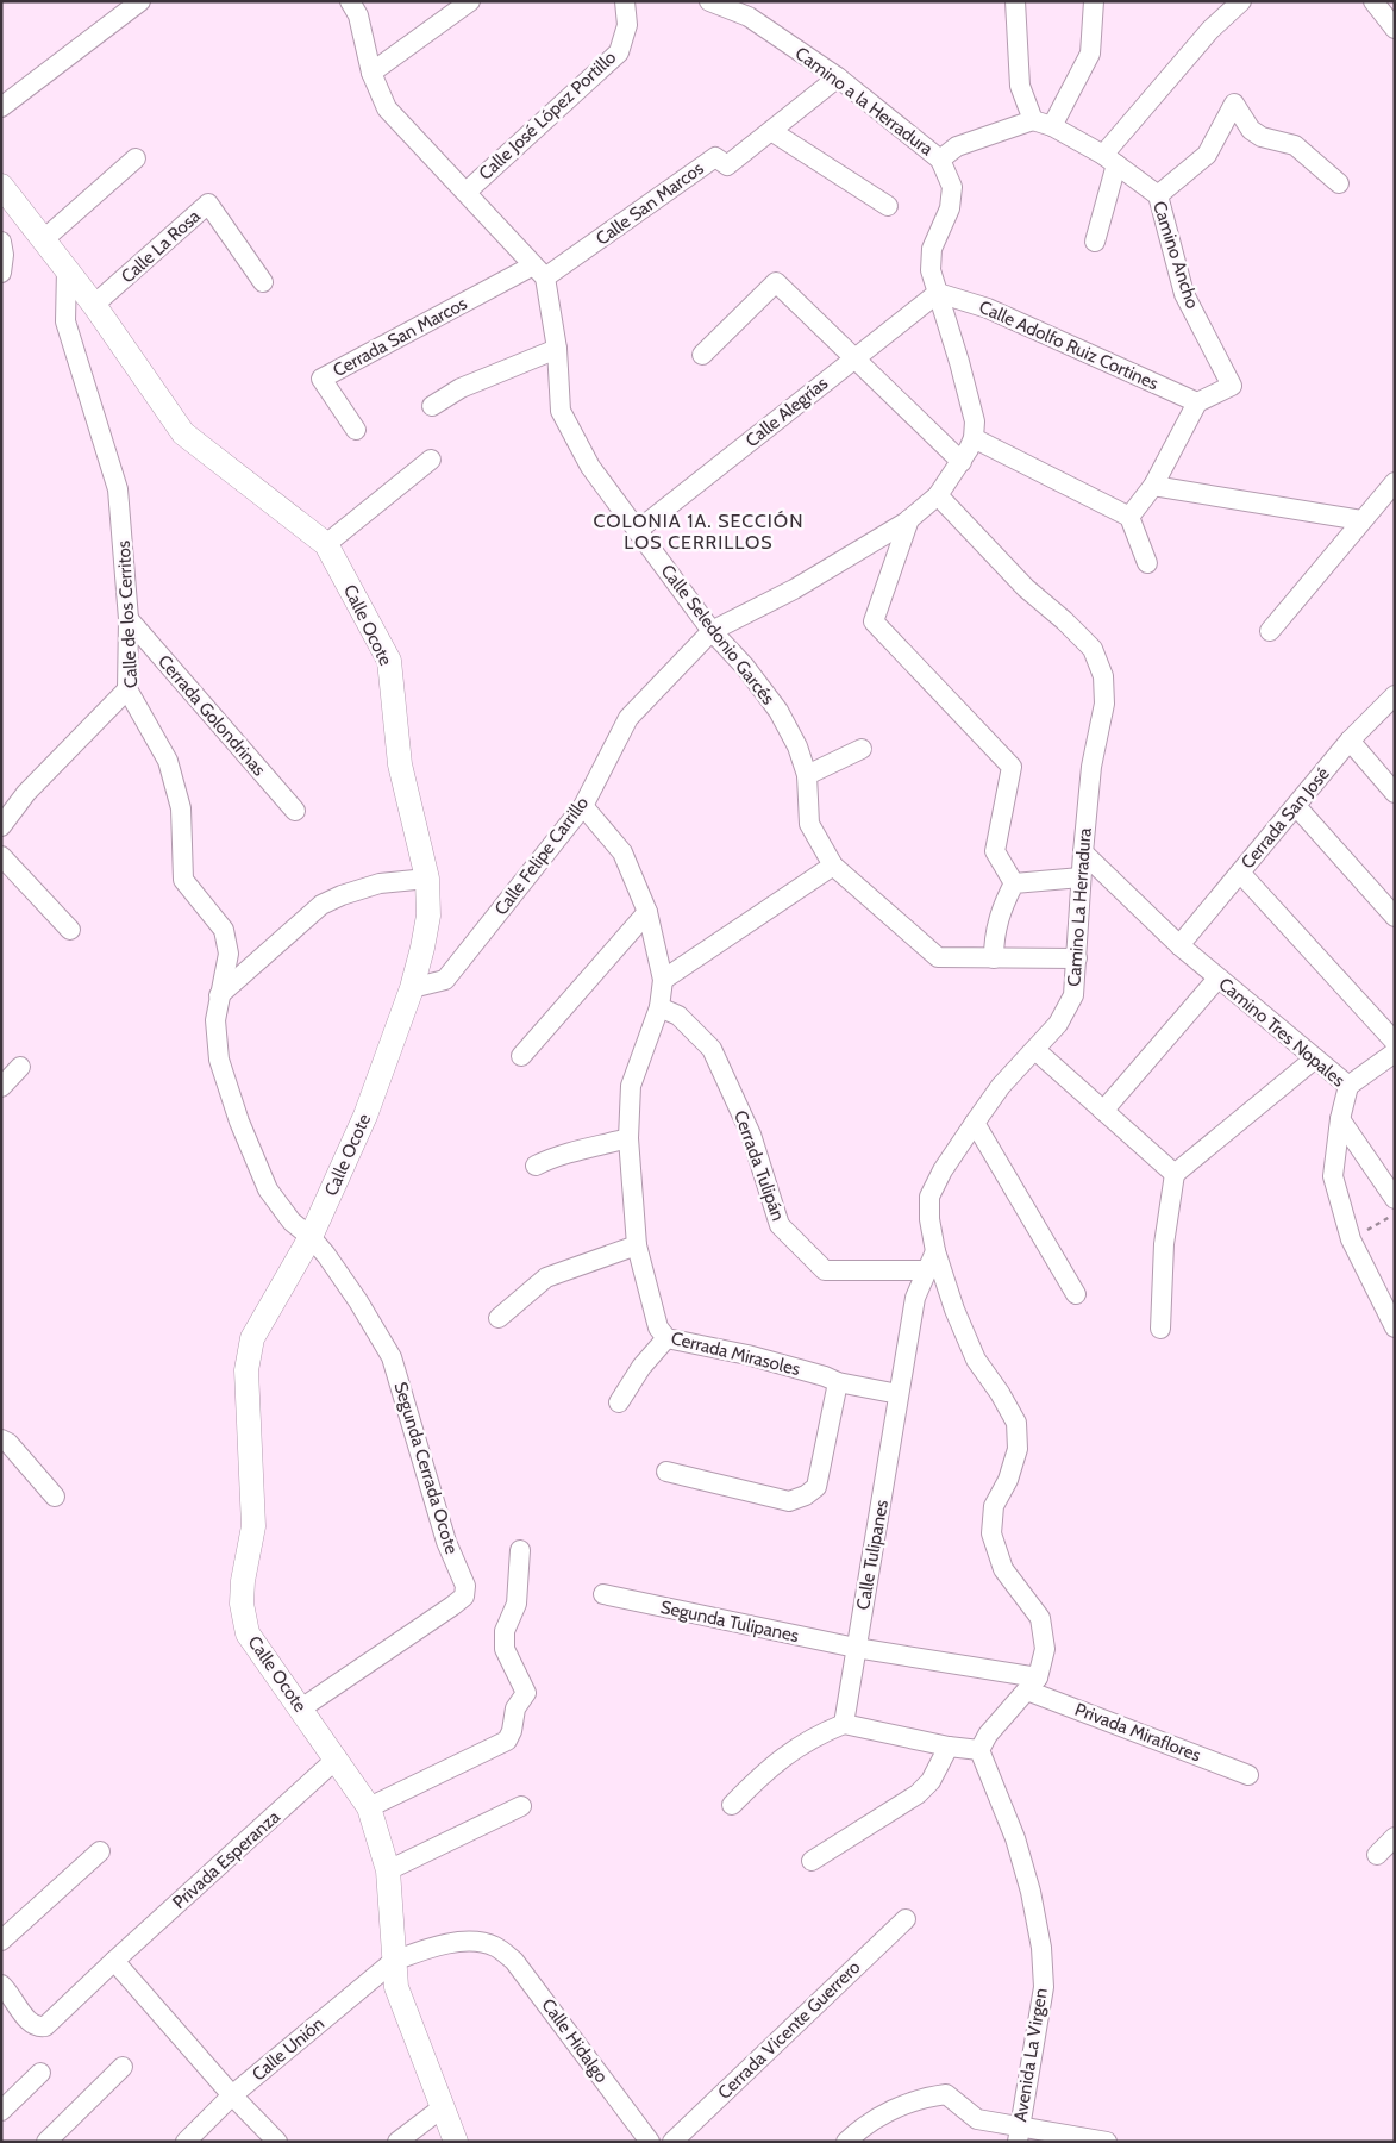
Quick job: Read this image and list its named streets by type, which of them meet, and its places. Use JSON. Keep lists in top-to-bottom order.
{
  "streets": {
    "street": [
      "Camino a la Herradura",
      "Calle José López Portillo",
      "Calle San Marcos",
      "Calle La Rosa",
      "Camino Ancho",
      "Cerrada San Marcos",
      "Calle Adolfo Ruiz Cortines",
      "Calle Alegrías",
      "Calle de los Cerritos",
      "Calle Ocote",
      "Calle Seledonio Garcés",
      "Cerrada Golondrinas",
      "Cerrada San José",
      "Calle Felipe Carrillo",
      "Camino La Herradura",
      "Camino Tres Nopales",
      "Cerrada Tulipán",
      "Cerrada Mirasoles",
      "Segunda Cerrada Ocote",
      "Calle Tulipanes",
      "Segunda Tulipanes",
      "Privada Miraflores",
      "Privada Esperanza",
      "Cerrada Vicente Guerrero",
      "Calle Hidalgo",
      "Calle Unión",
      "Avenida La Virgen"
    ]
  },
  "crossings": [
    ["Camino a la Herradura", "Calle San Marcos"],
    ["Camino a la Herradura", "Calle Adolfo Ruiz Cortines"],
    ["Camino a la Herradura", "Calle Alegrías"],
    ["Calle San Marcos", "Cerrada San Marcos"],
    ["Calle San Marcos", "Calle Seledonio Garcés"],
    ["Calle La Rosa", "Calle Ocote"],
    ["Camino Ancho", "Calle Adolfo Ruiz Cortines"],
    ["Cerrada San Marcos", "Calle Seledonio Garcés"],
    ["Calle Adolfo Ruiz Cortines", "Calle Alegrías"],
    ["Calle Alegrías", "Calle Seledonio Garcés"],
    ["Calle de los Cerritos", "Calle Ocote"],
    ["Calle de los Cerritos", "Cerrada Golondrinas"],
    ["Calle de los Cerritos", "Segunda Cerrada Ocote"],
    ["Calle Ocote", "Calle Felipe Carrillo"],
    ["Calle Ocote", "Segunda Cerrada Ocote"],
    ["Calle Ocote", "Privada Esperanza"],
    ["Calle Ocote", "Calle Hidalgo"],
    ["Calle Ocote", "Calle Unión"],
    ["Calle Seledonio Garcés", "Calle Felipe Carrillo"],
    ["Calle Seledonio Garcés", "Camino La Herradura"],
    ["Cerrada San José", "Camino Tres Nopales"],
    ["Calle Felipe Carrillo", "Camino La Herradura"],
    ["Camino La Herradura", "Camino Tres Nopales"],
    ["Camino La Herradura", "Calle Tulipanes"],
    ["Camino La Herradura", "Segunda Tulipanes"],
    ["Camino La Herradura", "Privada Miraflores"],
    ["Cerrada Tulipán", "Cerrada Mirasoles"],
    ["Cerrada Tulipán", "Calle Tulipanes"],
    ["Cerrada Mirasoles", "Calle Tulipanes"],
    ["Calle Tulipanes", "Segunda Tulipanes"],
    ["Segunda Tulipanes", "Privada Miraflores"],
    ["Calle Hidalgo", "Calle Unión"]
  ],
  "districts": ["COLONIA 1A. SECCIÓN LOS CERRILLOS"]
}
